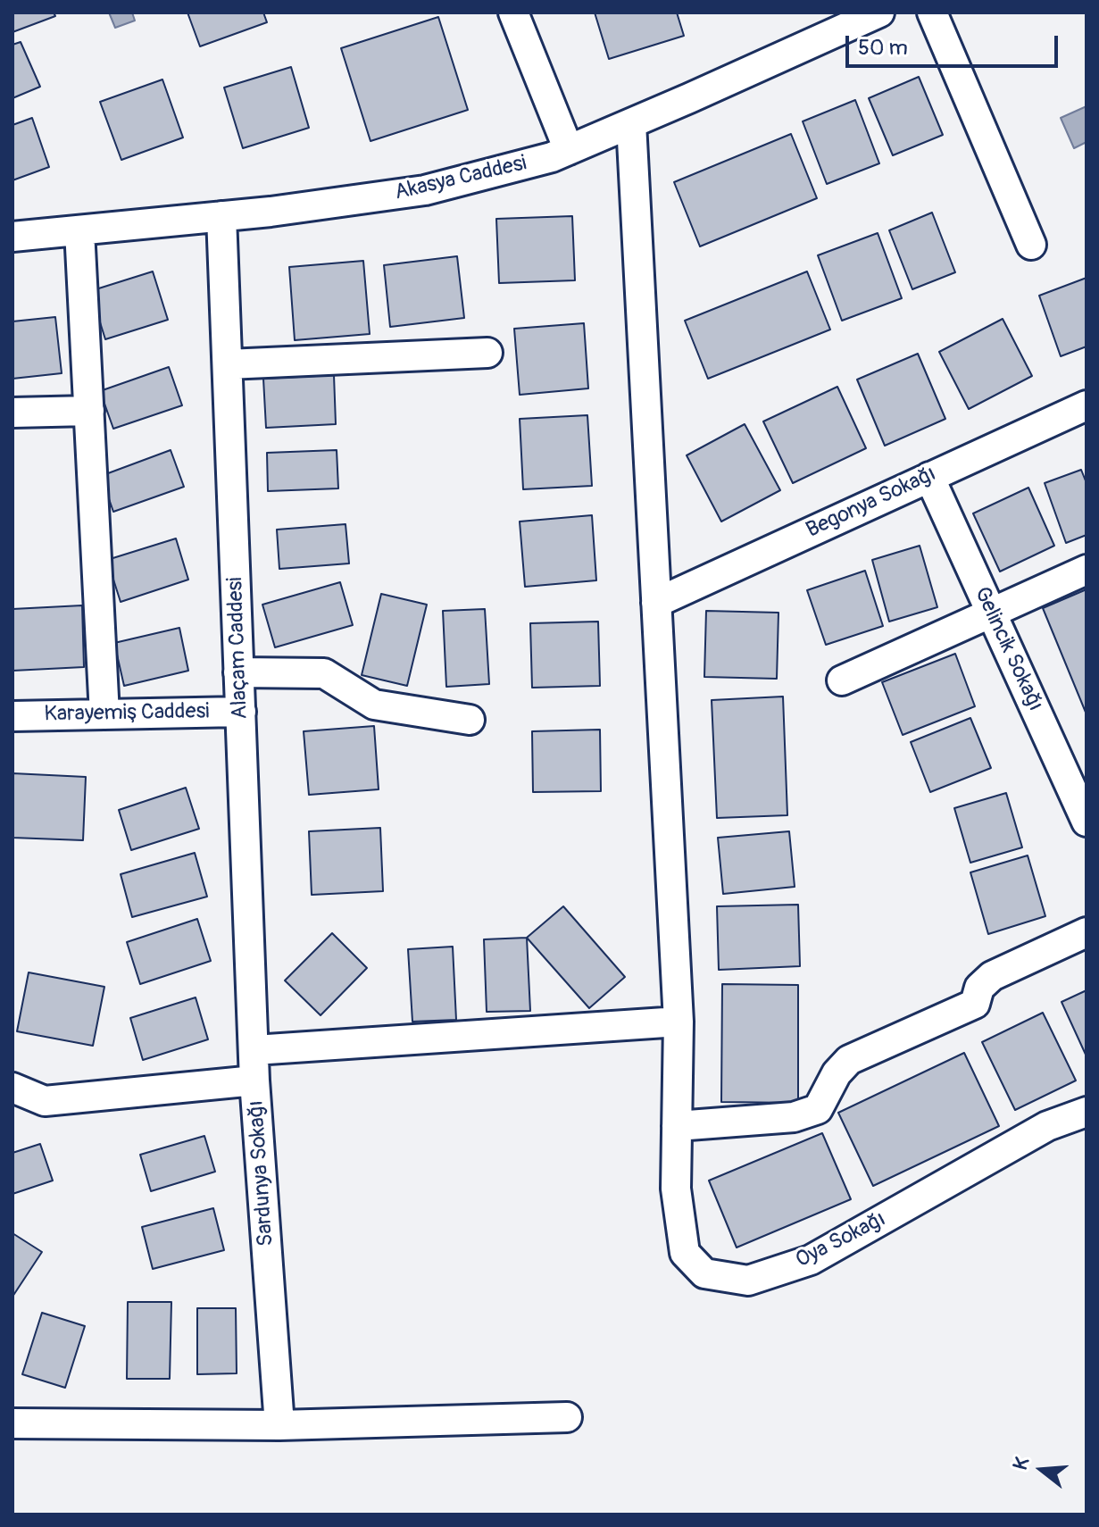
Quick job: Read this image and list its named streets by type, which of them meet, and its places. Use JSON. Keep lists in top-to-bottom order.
{
  "streets": {
    "street": [
      "Akasya Caddesi",
      "Begonya Sokağı",
      "Alaçam Caddesi",
      "Gelincik Sokağı",
      "Karayemiş Caddesi",
      "Sardunya Sokağı",
      "Oya Sokağı"
    ]
  },
  "crossings": [
    ["Akasya Caddesi", "Alaçam Caddesi"],
    ["Akasya Caddesi", "Oya Sokağı"],
    ["Begonya Sokağı", "Gelincik Sokağı"],
    ["Begonya Sokağı", "Oya Sokağı"],
    ["Alaçam Caddesi", "Karayemiş Caddesi"],
    ["Alaçam Caddesi", "Sardunya Sokağı"]
  ],
  "scale_bar": "50 m",
  "north": "left"
}
